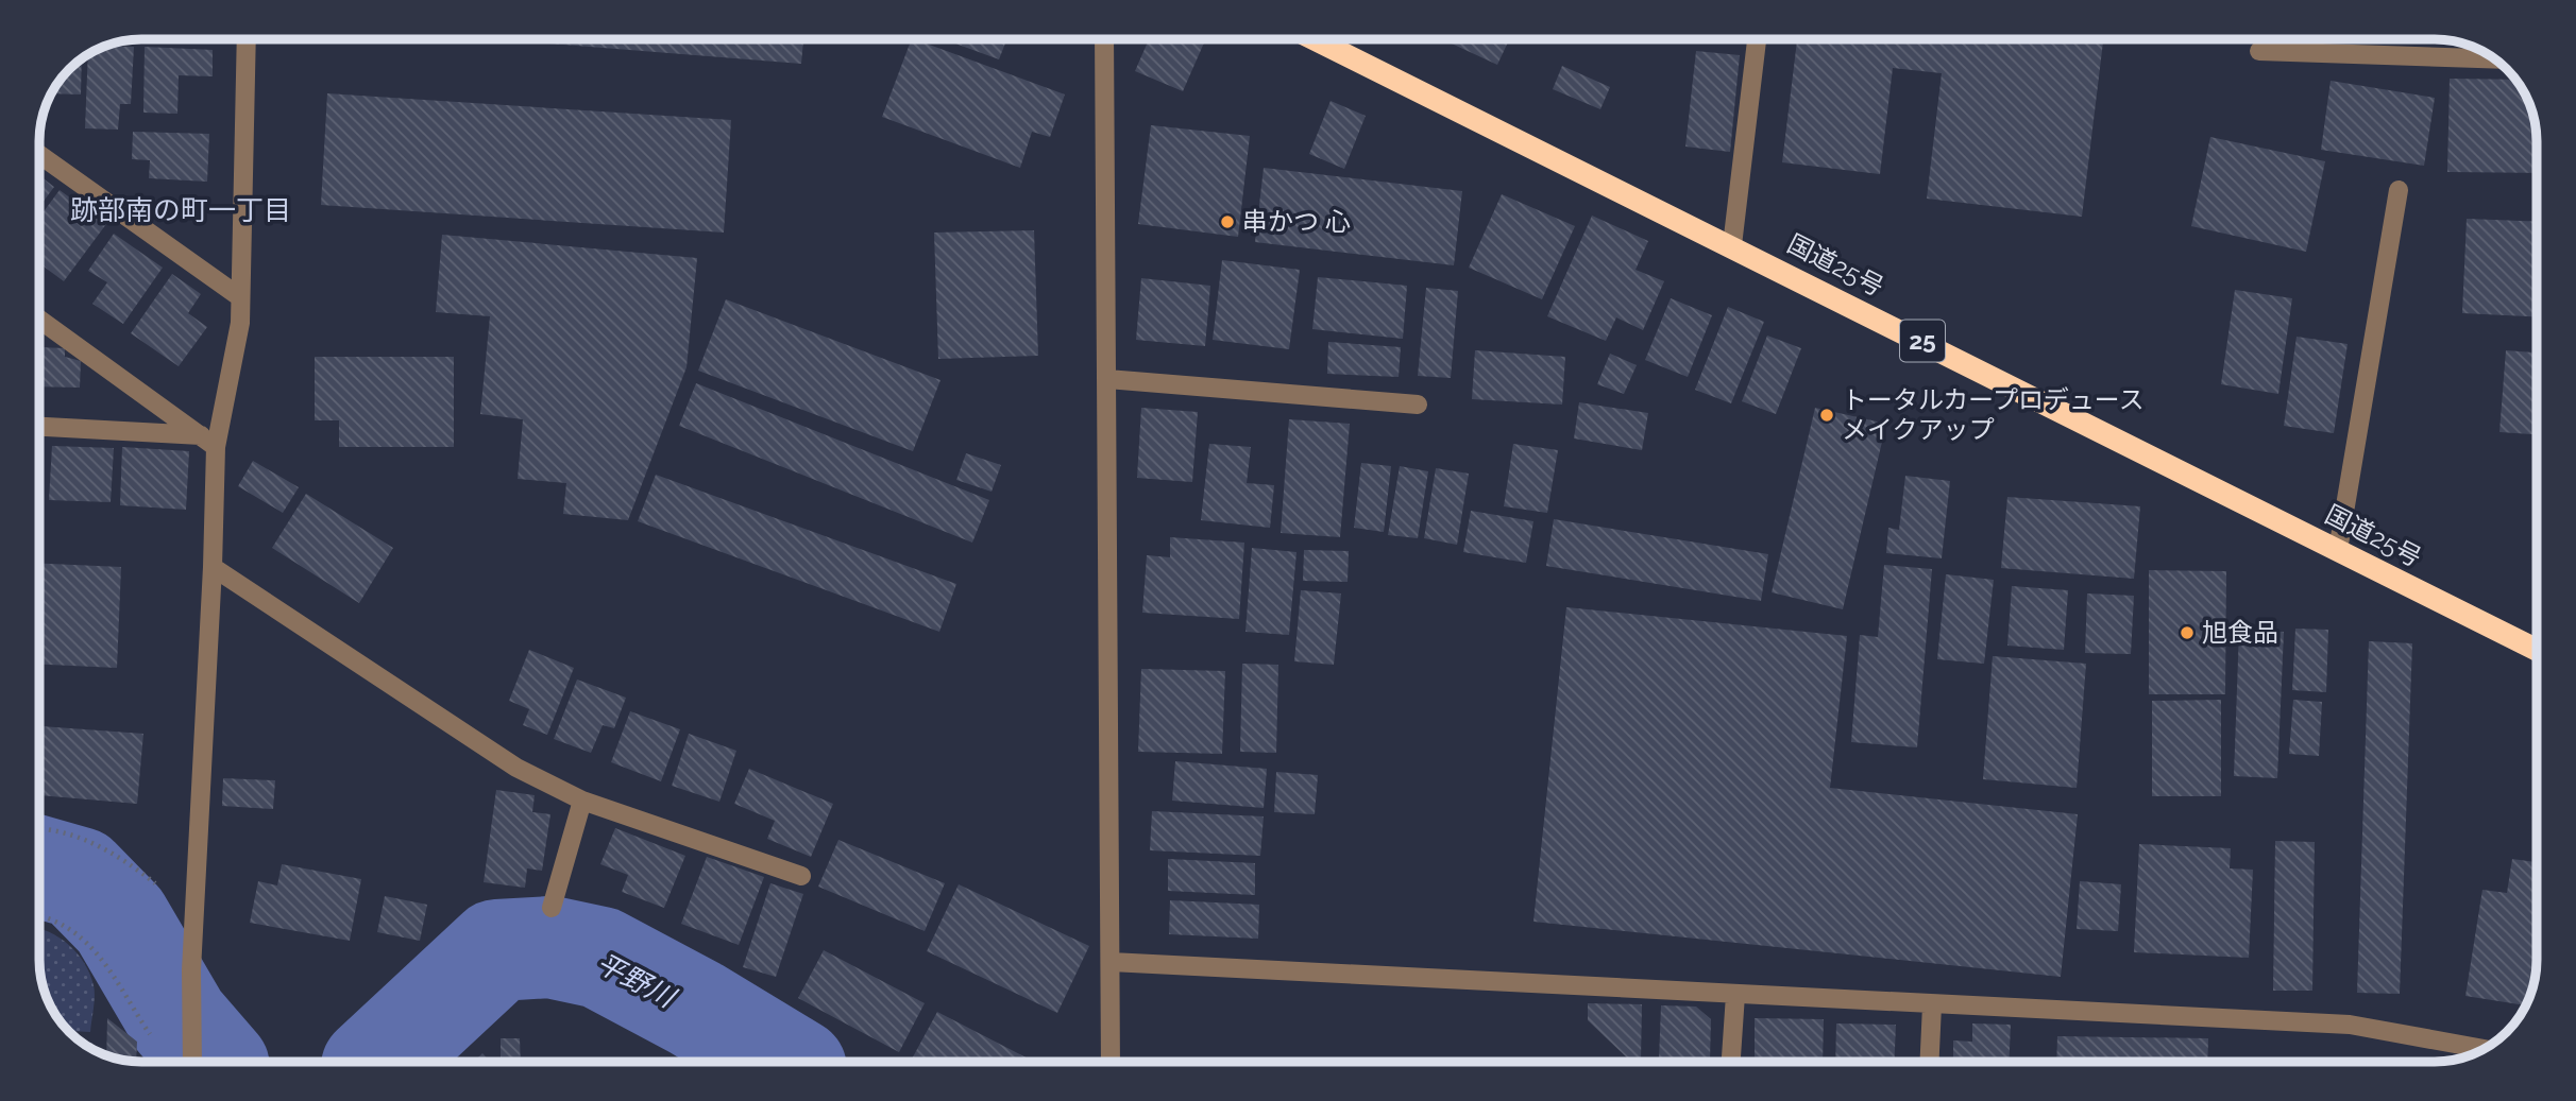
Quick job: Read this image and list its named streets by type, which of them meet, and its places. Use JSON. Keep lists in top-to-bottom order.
{
  "streets": {
    "highway": ["国道25号", "25"]
  },
  "districts": ["跡部南の町一丁目"],
  "water": ["平野川"],
  "places": ["串かつ 心", "トータルカープロデュース メイクアップ", "旭食品"]
}
